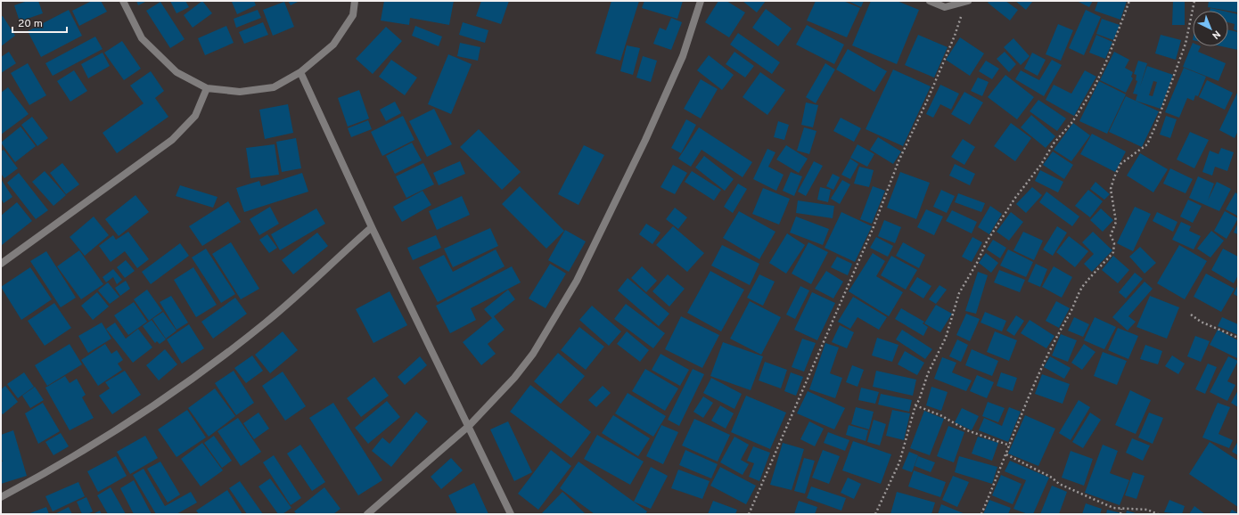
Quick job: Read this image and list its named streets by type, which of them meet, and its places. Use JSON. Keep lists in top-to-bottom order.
{
  "scale_bar": "20 m",
  "north": "bottom right"
}
